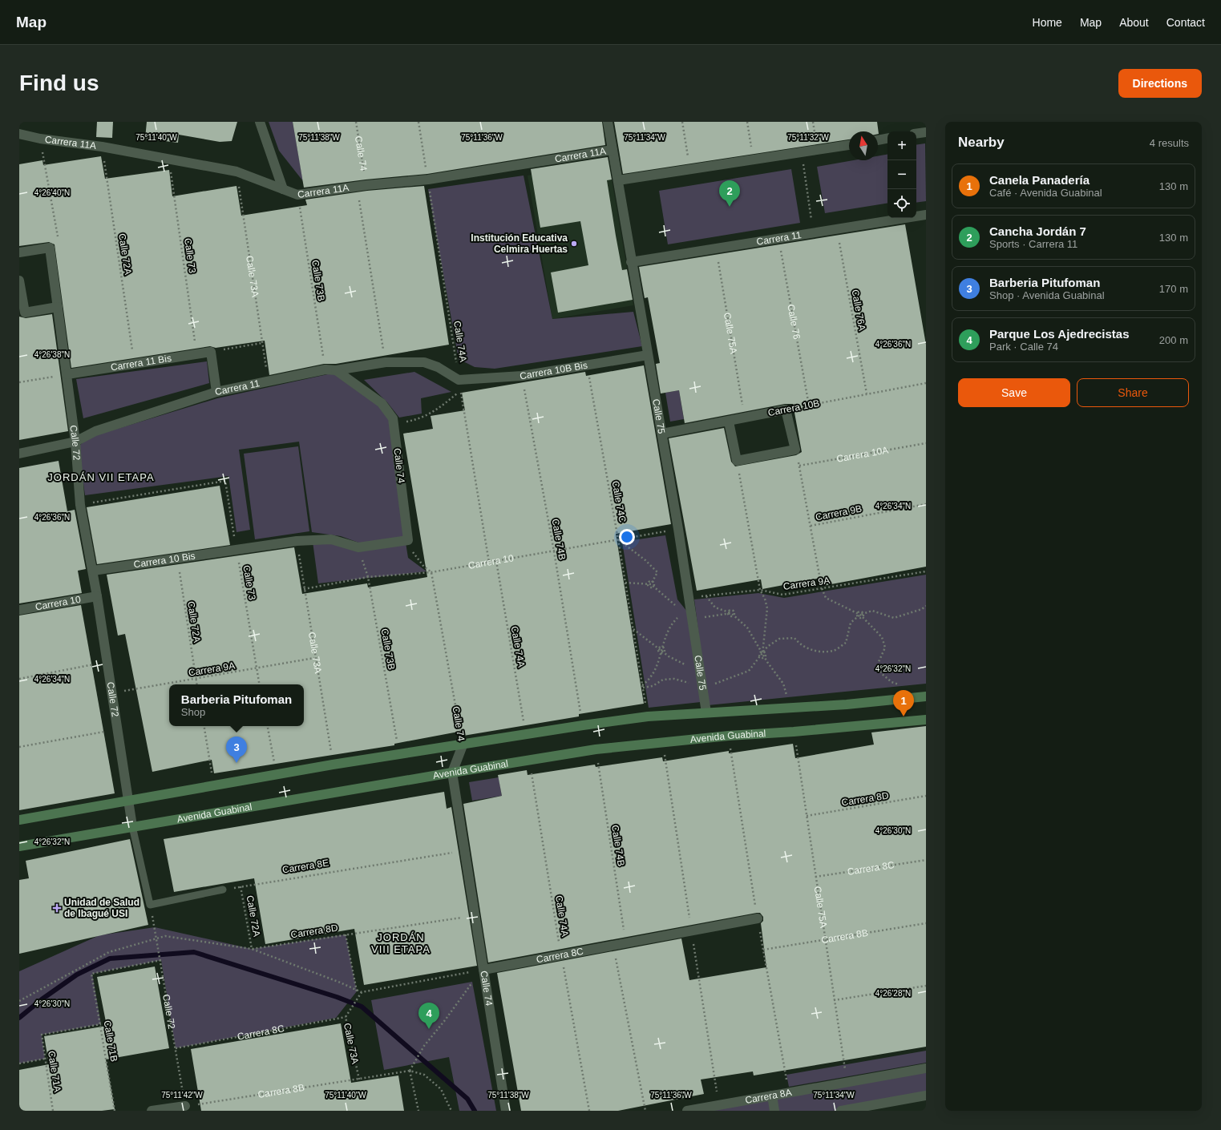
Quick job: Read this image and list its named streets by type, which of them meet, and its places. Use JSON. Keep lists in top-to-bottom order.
{
  "streets": {
    "main road": ["Avenida Guabinal"],
    "street": [
      "Carrera 11A",
      "Calle 74",
      "Carrera 11",
      "Carrera 11 Bis",
      "Carrera 10B Bis",
      "Carrera 10B",
      "Calle 75",
      "Calle 72",
      "Carrera 10 Bis",
      "Carrera 10",
      "Carrera 8C",
      "Carrera 8A"
    ],
    "path": [
      "Calle 72A",
      "Calle 73",
      "Calle 73A",
      "Calle 73B",
      "Calle 76A",
      "Calle 76",
      "Calle 75A",
      "Calle 74A",
      "Carrera 10A",
      "Calle 74C",
      "Carrera 9B",
      "Calle 74B",
      "Carrera 9A",
      "Carrera 8D",
      "Carrera 8E",
      "Carrera 8B",
      "Calle 71B",
      "Calle 71A"
    ]
  },
  "crossings": [
    ["Carrera 11A", "Calle 74"],
    ["Carrera 11A", "Calle 72A"],
    ["Carrera 11A", "Calle 73"],
    ["Carrera 11A", "Calle 73A"],
    ["Carrera 11A", "Calle 73B"],
    ["Carrera 11A", "Calle 74A"],
    ["Carrera 11A", "Calle 75"],
    ["Calle 74", "Carrera 11"],
    ["Calle 74", "Carrera 10"],
    ["Calle 74", "Avenida Guabinal"],
    ["Calle 74", "Carrera 8D"],
    ["Calle 74", "Carrera 8E"],
    ["Calle 74", "Carrera 8C"],
    ["Carrera 11", "Calle 73A"],
    ["Carrera 11", "Calle 73B"],
    ["Carrera 11", "Calle 76A"],
    ["Carrera 11", "Calle 76"],
    ["Carrera 11", "Calle 75A"],
    ["Carrera 11", "Calle 74A"],
    ["Carrera 11", "Carrera 10B Bis"],
    ["Carrera 11", "Calle 75"],
    ["Carrera 11", "Calle 72"],
    ["Calle 72A", "Carrera 11 Bis"],
    ["Calle 72A", "Carrera 10 Bis"],
    ["Calle 72A", "Carrera 9A"],
    ["Calle 72A", "Carrera 8D"],
    ["Calle 72A", "Carrera 8E"],
    ["Calle 73", "Carrera 11 Bis"],
    ["Calle 73", "Calle 72"],
    ["Calle 73", "Carrera 10 Bis"],
    ["Calle 73", "Carrera 9A"],
    ["Calle 73A", "Carrera 10"],
    ["Calle 73A", "Carrera 9A"],
    ["Calle 73A", "Carrera 8C"],
    ["Calle 73A", "Carrera 8B"],
    ["Calle 73B", "Carrera 10"],
    ["Calle 76A", "Carrera 10B"],
    ["Calle 76", "Carrera 10B"],
    ["Calle 75A", "Carrera 10B"],
    ["Calle 75A", "Avenida Guabinal"],
    ["Calle 75A", "Carrera 8D"],
    ["Calle 75A", "Carrera 8C"],
    ["Calle 75A", "Carrera 8B"],
    ["Calle 75A", "Carrera 8A"],
    ["Calle 74A", "Carrera 10B Bis"],
    ["Calle 74A", "Carrera 10"],
    ["Calle 74A", "Avenida Guabinal"],
    ["Calle 74A", "Carrera 8C"],
    ["Carrera 11 Bis", "Calle 72"],
    ["Carrera 10B Bis", "Calle 75"],
    ["Carrera 10B Bis", "Calle 74C"],
    ["Carrera 10B Bis", "Calle 74B"],
    ["Carrera 10B", "Calle 75"],
    ["Calle 75", "Carrera 10"],
    ["Calle 75", "Carrera 9A"],
    ["Calle 72", "Carrera 10 Bis"],
    ["Calle 72", "Carrera 10"],
    ["Calle 72", "Carrera 9A"],
    ["Calle 72", "Avenida Guabinal"],
    ["Calle 72", "Carrera 8D"],
    ["Calle 72", "Carrera 8C"],
    ["Calle 72", "Carrera 8B"],
    ["Calle 72", "Calle 71B"],
    ["Carrera 10A", "Carrera 9B"],
    ["Calle 74C", "Carrera 10"],
    ["Calle 74B", "Carrera 10"],
    ["Calle 74B", "Avenida Guabinal"],
    ["Calle 74B", "Carrera 8C"],
    ["Calle 71B", "Calle 71A"]
  ],
  "districts": ["JORDÁN VII ETAPA", "JORDÁN VIII ETAPA"],
  "places": {
    "other": ["Institución Educativa Celmira Huertas"],
    "health": ["Unidad de Salud de Ibagué USI"]
  },
  "north": "top",
  "page": {
    "header": "Map",
    "nav": [
      "Home",
      "Map",
      "About",
      "Contact"
    ],
    "buttons": [
      "Directions",
      ["Save", "Share"]
    ],
    "title": "Find us",
    "heading": ["Nearby", "4 results"],
    "map_buttons": ["+", "−"],
    "list": [
      {
        "mark": "1",
        "name": "Canela Panadería",
        "note": "Café · Avenida Guabinal",
        "value": "130 m"
      },
      {
        "mark": "2",
        "name": "Cancha Jordán 7",
        "note": "Sports · Carrera 11",
        "value": "130 m"
      },
      {
        "mark": "3",
        "name": "Barberia Pitufoman",
        "note": "Shop · Avenida Guabinal",
        "value": "170 m"
      },
      {
        "mark": "4",
        "name": "Parque Los Ajedrecistas",
        "note": "Park · Calle 74",
        "value": "200 m"
      }
    ],
    "pins": [
      "2",
      "1",
      "3",
      "4"
    ],
    "popup": ["Barberia Pitufoman", "Shop"]
  },
  "coordinates": [
    "75°11'40\"W",
    "75°11'38\"W",
    "75°11'36\"W",
    "75°11'34\"W",
    "75°11'32\"W",
    "4°26'40\"N",
    "4°26'36\"N",
    "4°26'38\"N",
    "4°26'34\"N",
    "4°26'32\"N",
    "4°26'30\"N",
    "4°26'28\"N",
    "75°11'42\"W"
  ]
}
